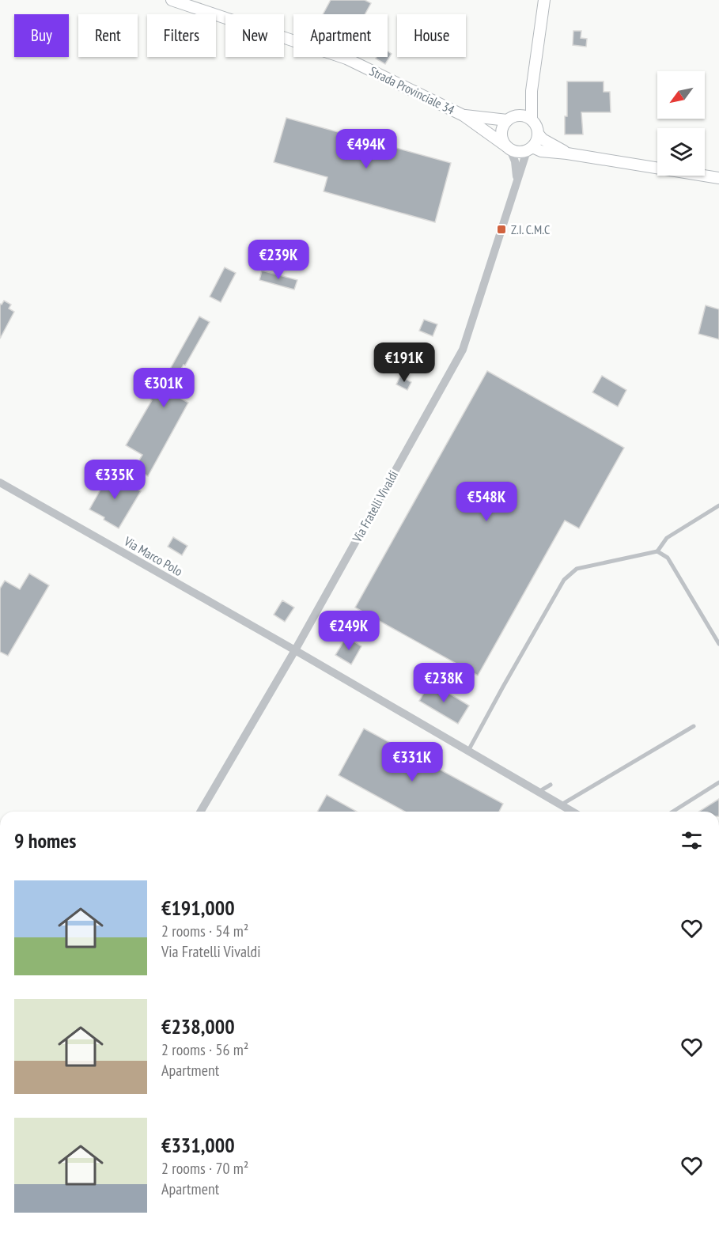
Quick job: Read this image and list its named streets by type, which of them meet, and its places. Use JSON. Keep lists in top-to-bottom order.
{
  "streets": {
    "main road": ["Strada Provinciale 34"],
    "street": ["Via Fratelli Vivaldi", "Via Marco Polo"]
  },
  "crossings": [
    ["Strada Provinciale 34", "Via Fratelli Vivaldi"],
    ["Via Fratelli Vivaldi", "Via Marco Polo"]
  ],
  "places": {
    "transit": ["Z.I. C.M.C"]
  },
  "north": "bottom left",
  "page": {
    "chip": [
      "Buy",
      "Rent",
      "Filters",
      "New",
      "Apartment",
      "House"
    ],
    "price": [
      "€494K",
      "€239K",
      "€191K",
      "€301K",
      "€335K",
      "€548K",
      "€249K",
      "€238K",
      "€331K"
    ],
    "heading": "9 homes",
    "list": [
      {
        "name": "€191,000",
        "note": "2 rooms · 54 m² · Via Fratelli Vivaldi"
      },
      {
        "name": "€238,000",
        "note": "2 rooms · 56 m² · Apartment"
      },
      {
        "name": "€331,000",
        "note": "2 rooms · 70 m² · Apartment"
      }
    ]
  }
}
